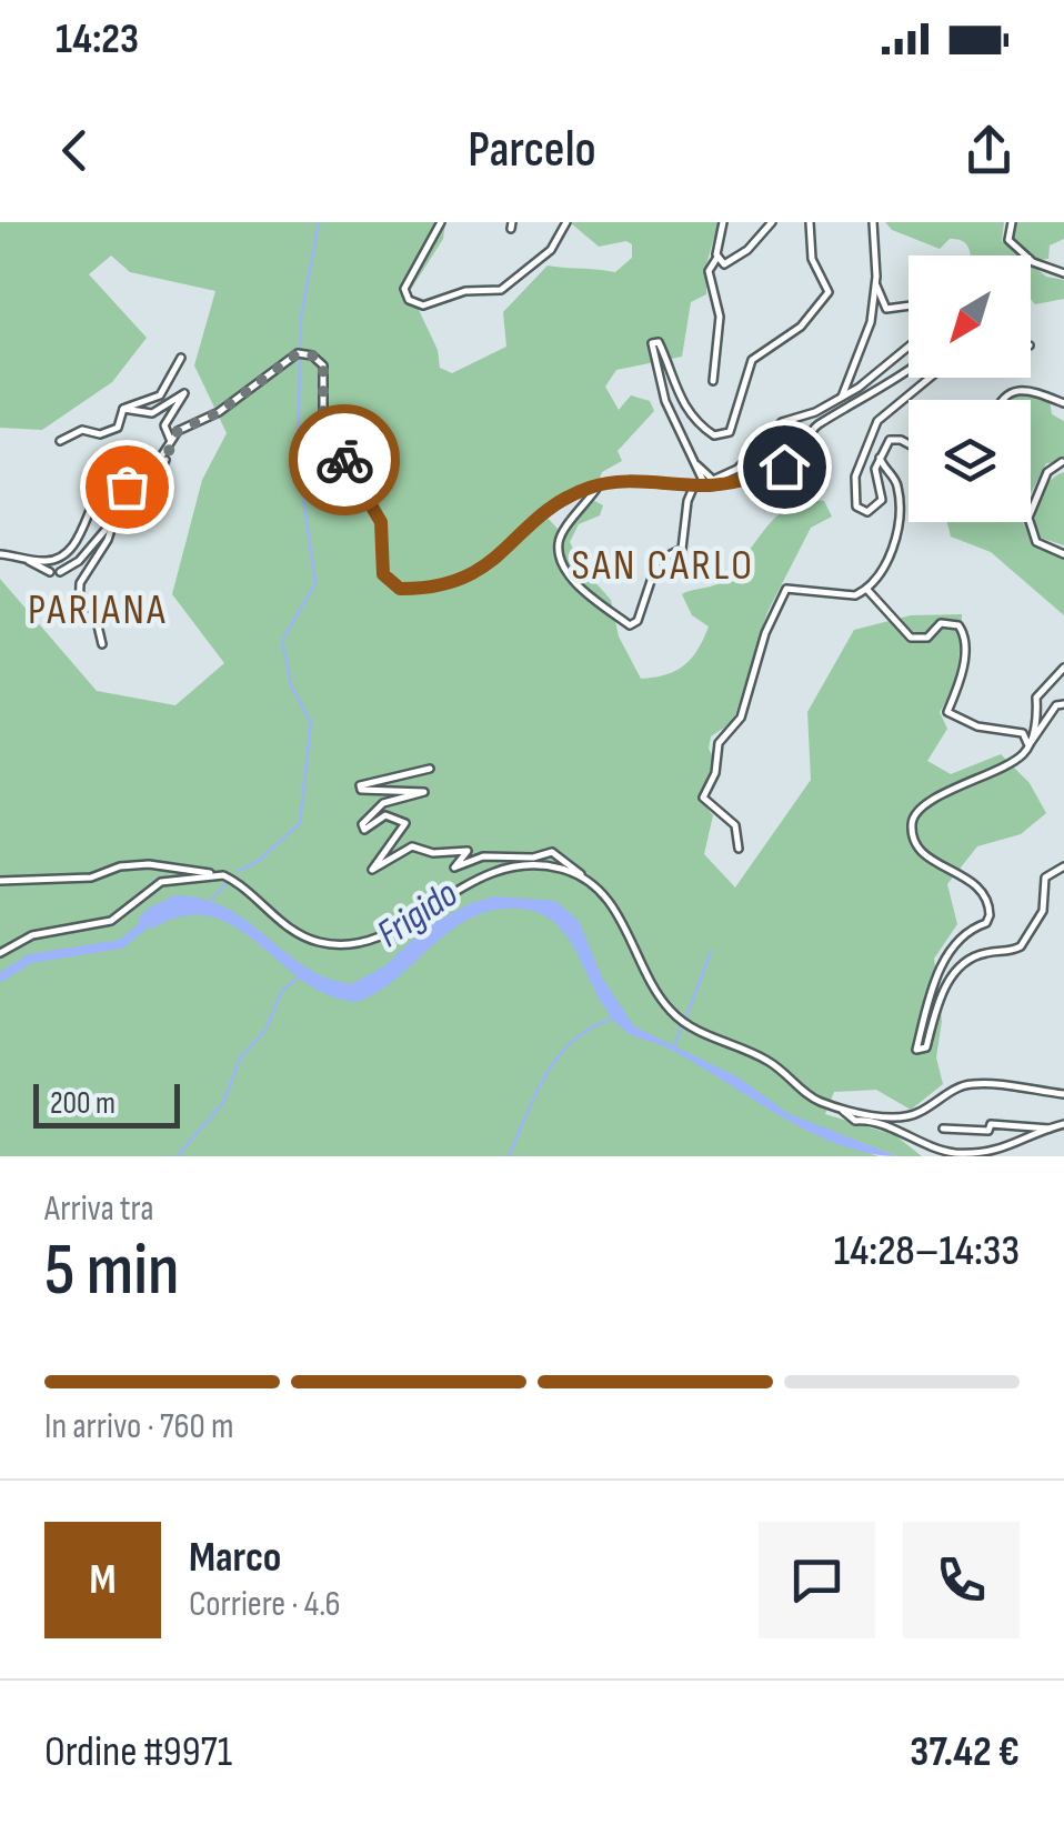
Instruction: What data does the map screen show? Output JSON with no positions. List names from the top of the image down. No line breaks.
{"districts":["SAN CARLO","PARIANA"],"water":["Frigido"],"scale_bar":"200 m","north":"bottom left","page":{"status":"14:23","header":"Parcelo","scale":"200 m","heading":["5 min","Arriva tra","14:28–14:33"],"panel":["Marco","Corriere · 4.6","Ordine #9971","37.42 €"],"bar":"In arrivo · 760 m","round":"M"}}
